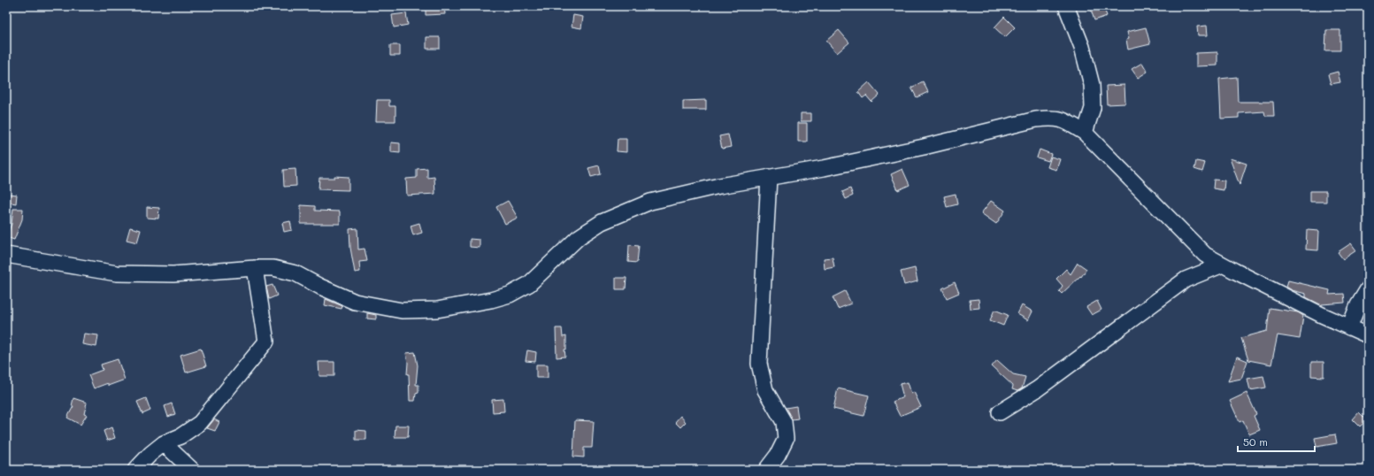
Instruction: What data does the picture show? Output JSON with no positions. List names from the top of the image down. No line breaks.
{"scale_bar":"50 m"}
